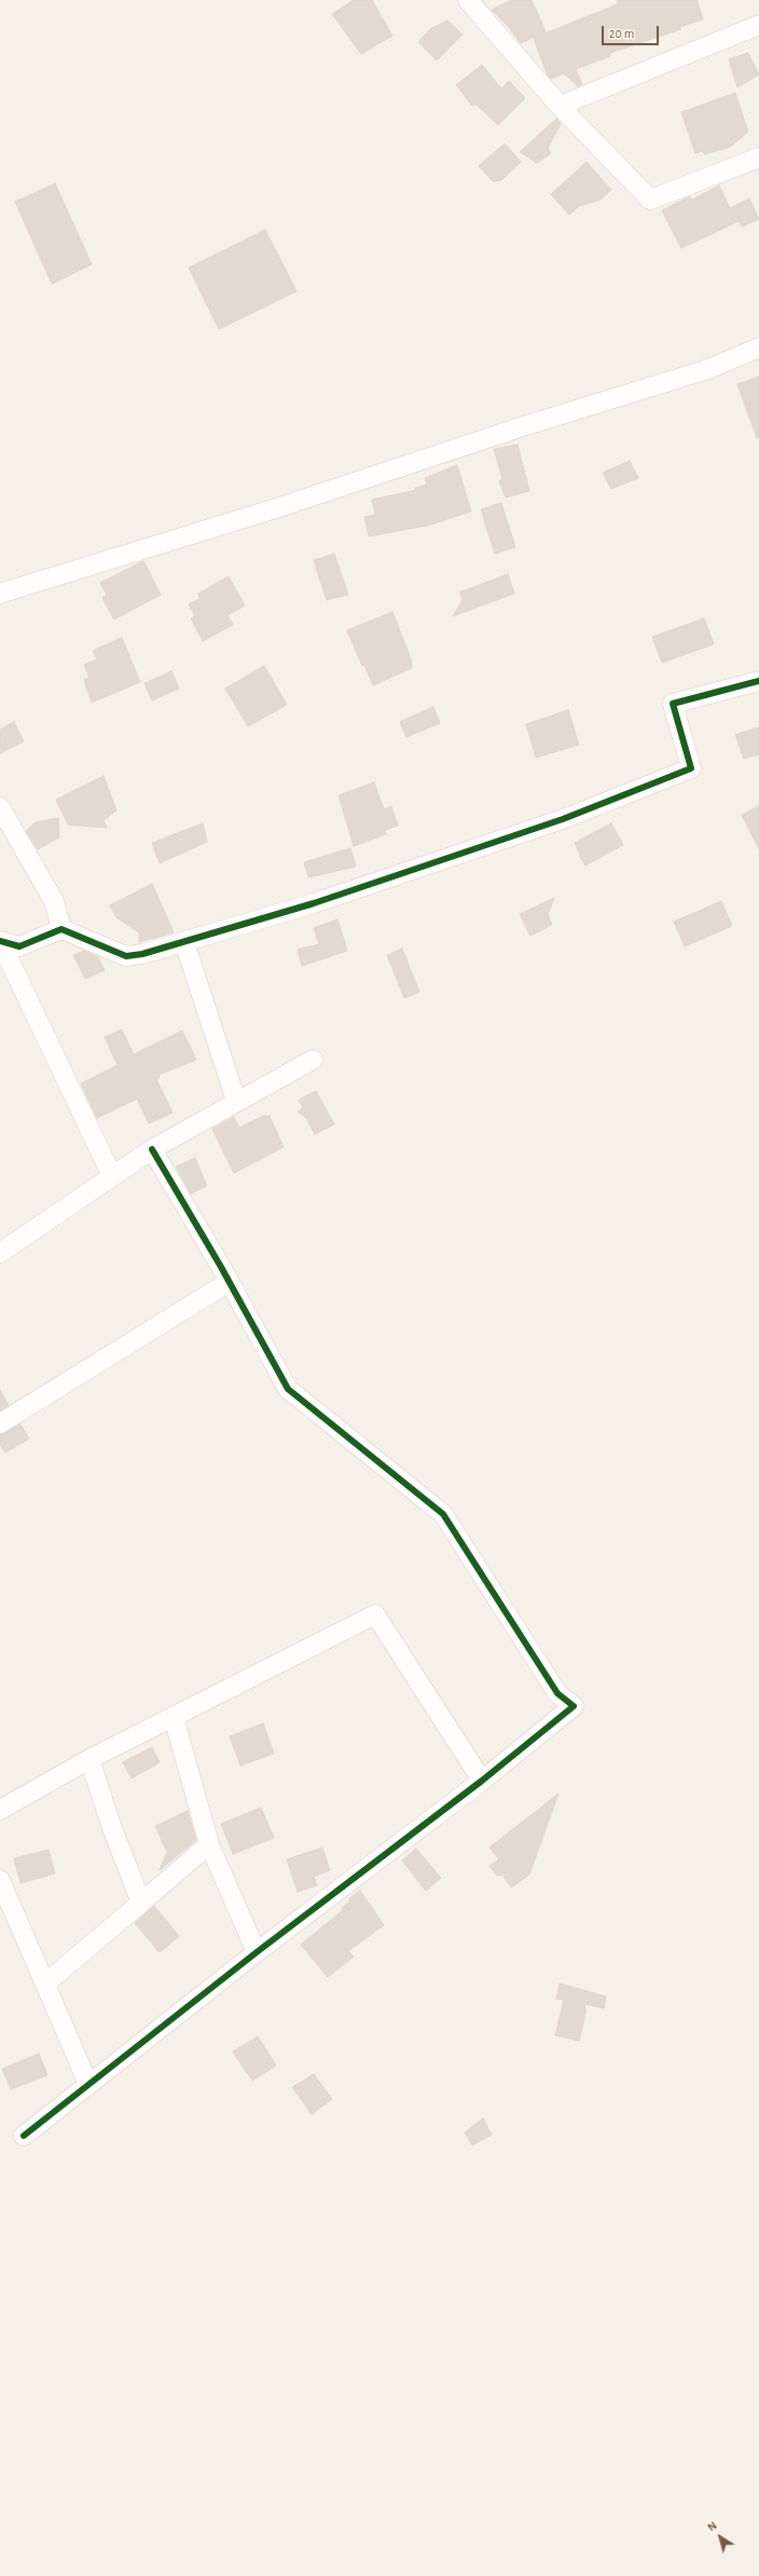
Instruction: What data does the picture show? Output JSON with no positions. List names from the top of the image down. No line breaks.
{"scale_bar":"20 m","north":"top left"}
